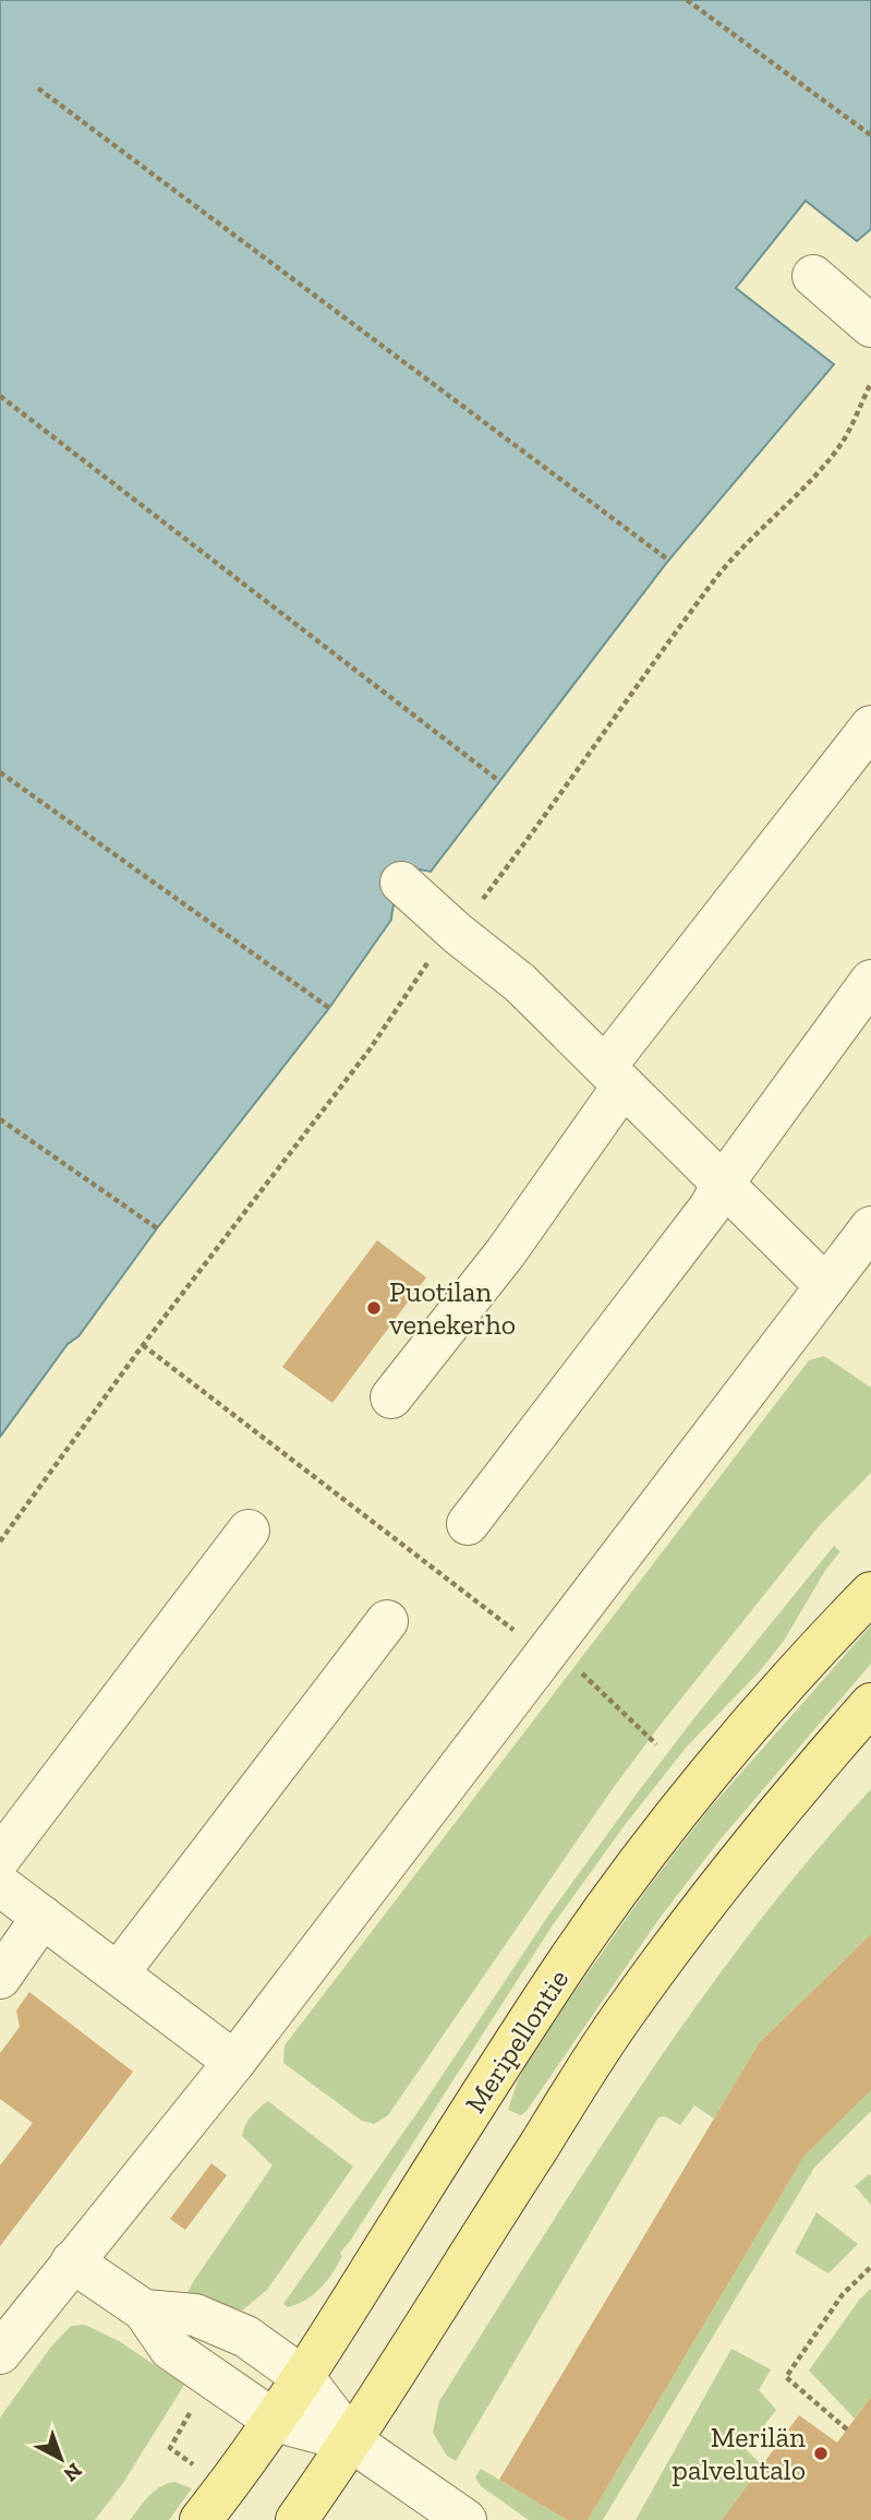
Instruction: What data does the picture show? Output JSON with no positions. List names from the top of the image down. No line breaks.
{"streets":{"main road":["Meripellontie"]},"places":["Puotilan venekerho","Merilän palvelutalo"],"north":"bottom right"}
